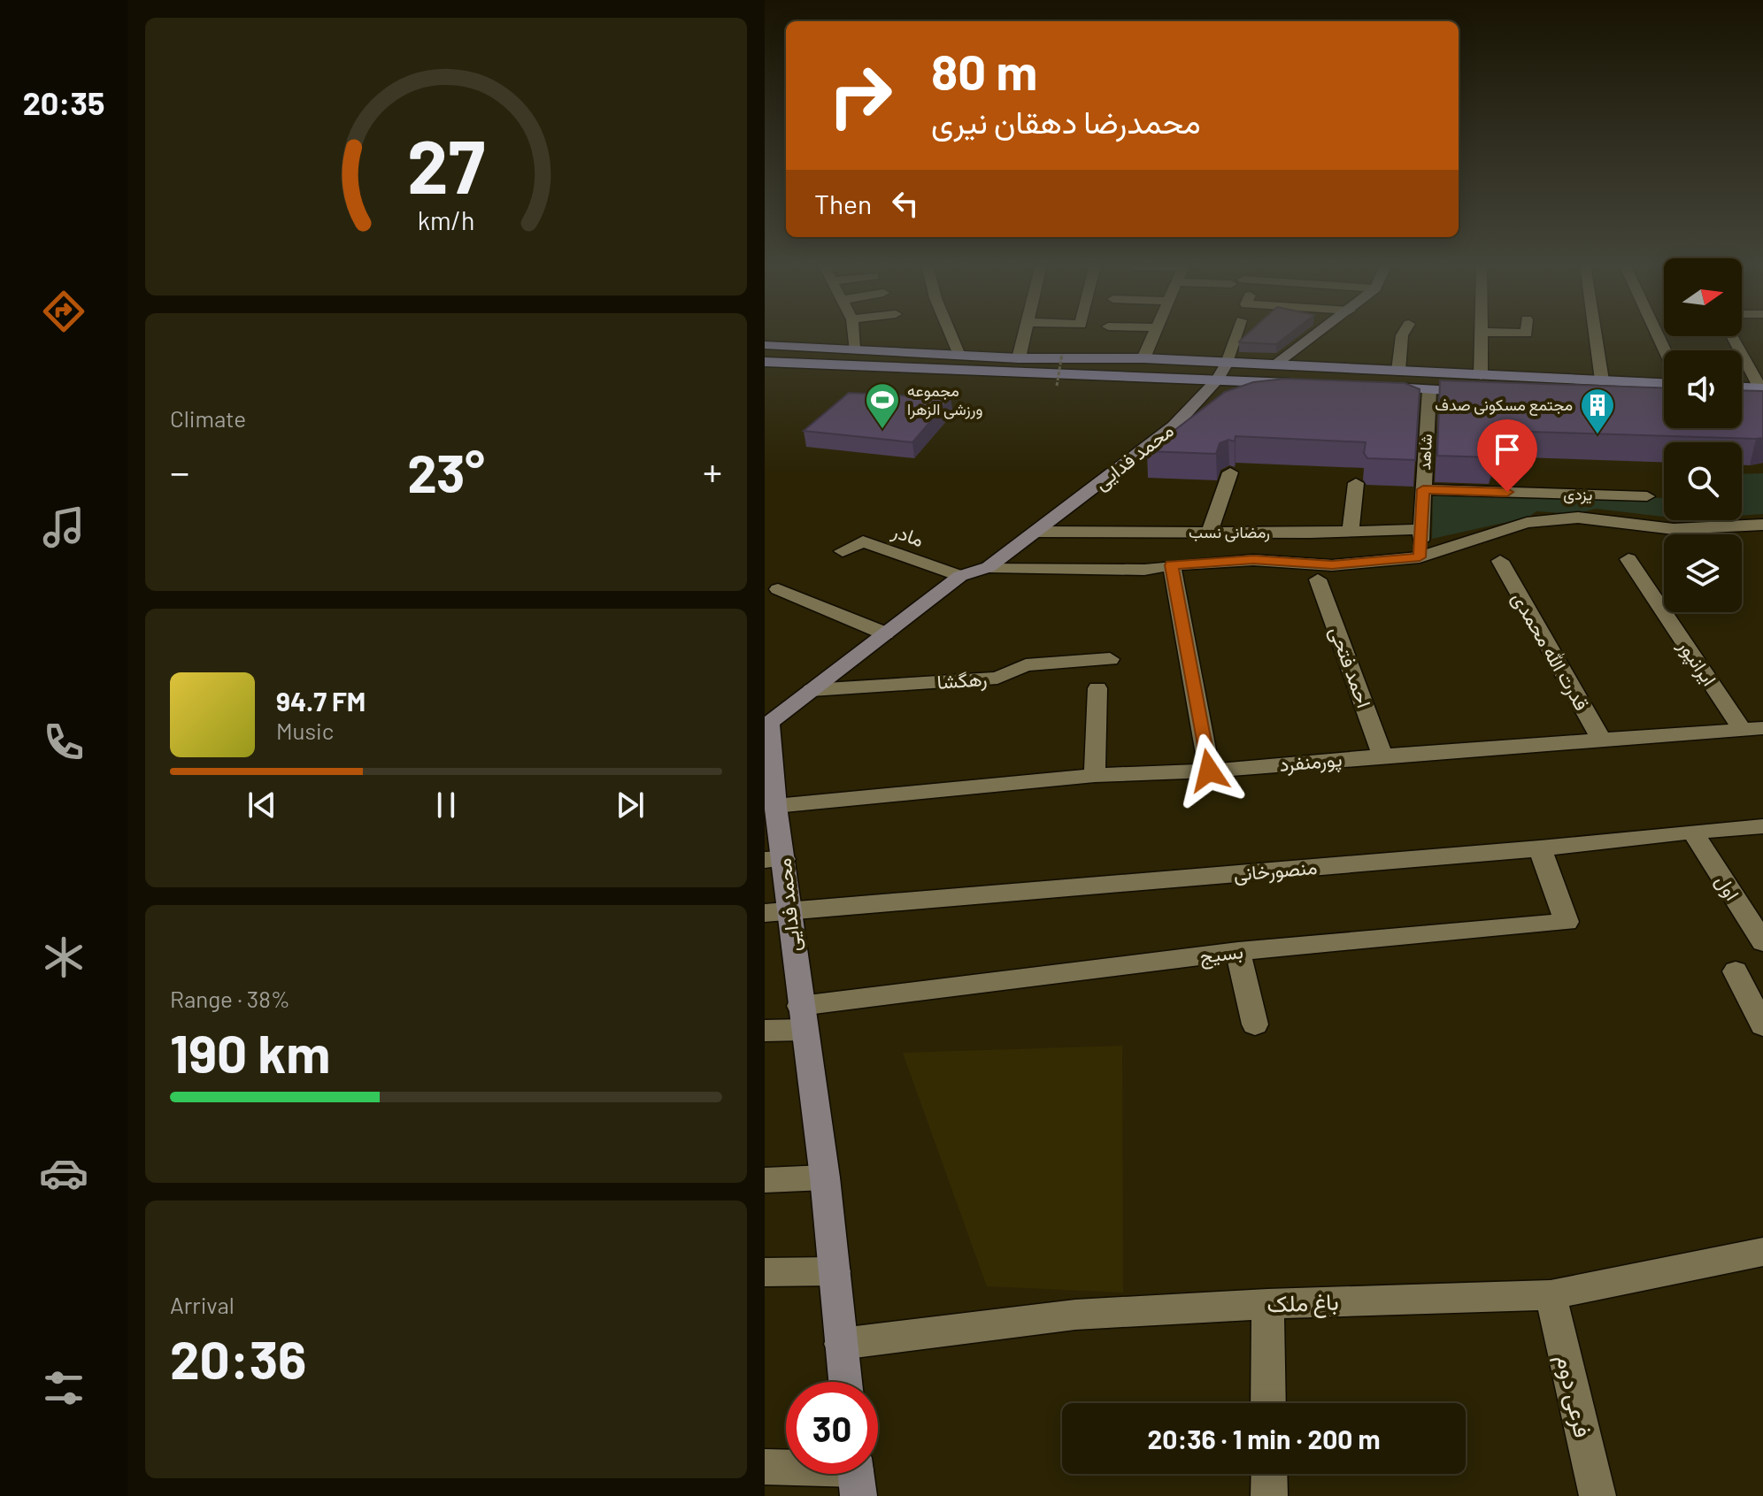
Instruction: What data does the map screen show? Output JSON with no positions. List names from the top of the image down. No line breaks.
{"streets":{"street":["شاهد","محمد فدایی","یزدی","رمضانی نسب","مادر","قدرت الله محمدی","ایرانپور","احمد فتحی","رهگشا","پورمنفرد","منصورخانی","اول","بسیج","باغ ملک","فرعی دوم"]},"crossings":[["شاهد","یزدی"],["شاهد","رمضانی نسب"],["محمد فدایی","رمضانی نسب"],["محمد فدایی","مادر"],["محمد فدایی","رهگشا"],["محمد فدایی","پورمنفرد"],["محمد فدایی","منصورخانی"],["محمد فدایی","بسیج"],["محمد فدایی","باغ ملک"],["قدرت الله محمدی","پورمنفرد"],["ایرانپور","پورمنفرد"],["احمد فتحی","پورمنفرد"],["منصورخانی","اول"],["منصورخانی","بسیج"],["باغ ملک","فرعی دوم"]],"places":{"sports":["مجموعه ورزشی الزهرا"],"building":["مجتمع مسکونی صدف"]},"north":"right","page":{"tabs":"20:35","turn":["80 m","محمدرضا دهقان نیری"],"then":"Then","tile":["Climate",["Range · 38%","190 km"],["Arrival","20:36"]],"heat":["−","23°","+"],"song":["94.7 FM","Music"],"limit":"30","trip":"20:36 · 1 min · 200 m","gauge":["27","km/h"]}}
